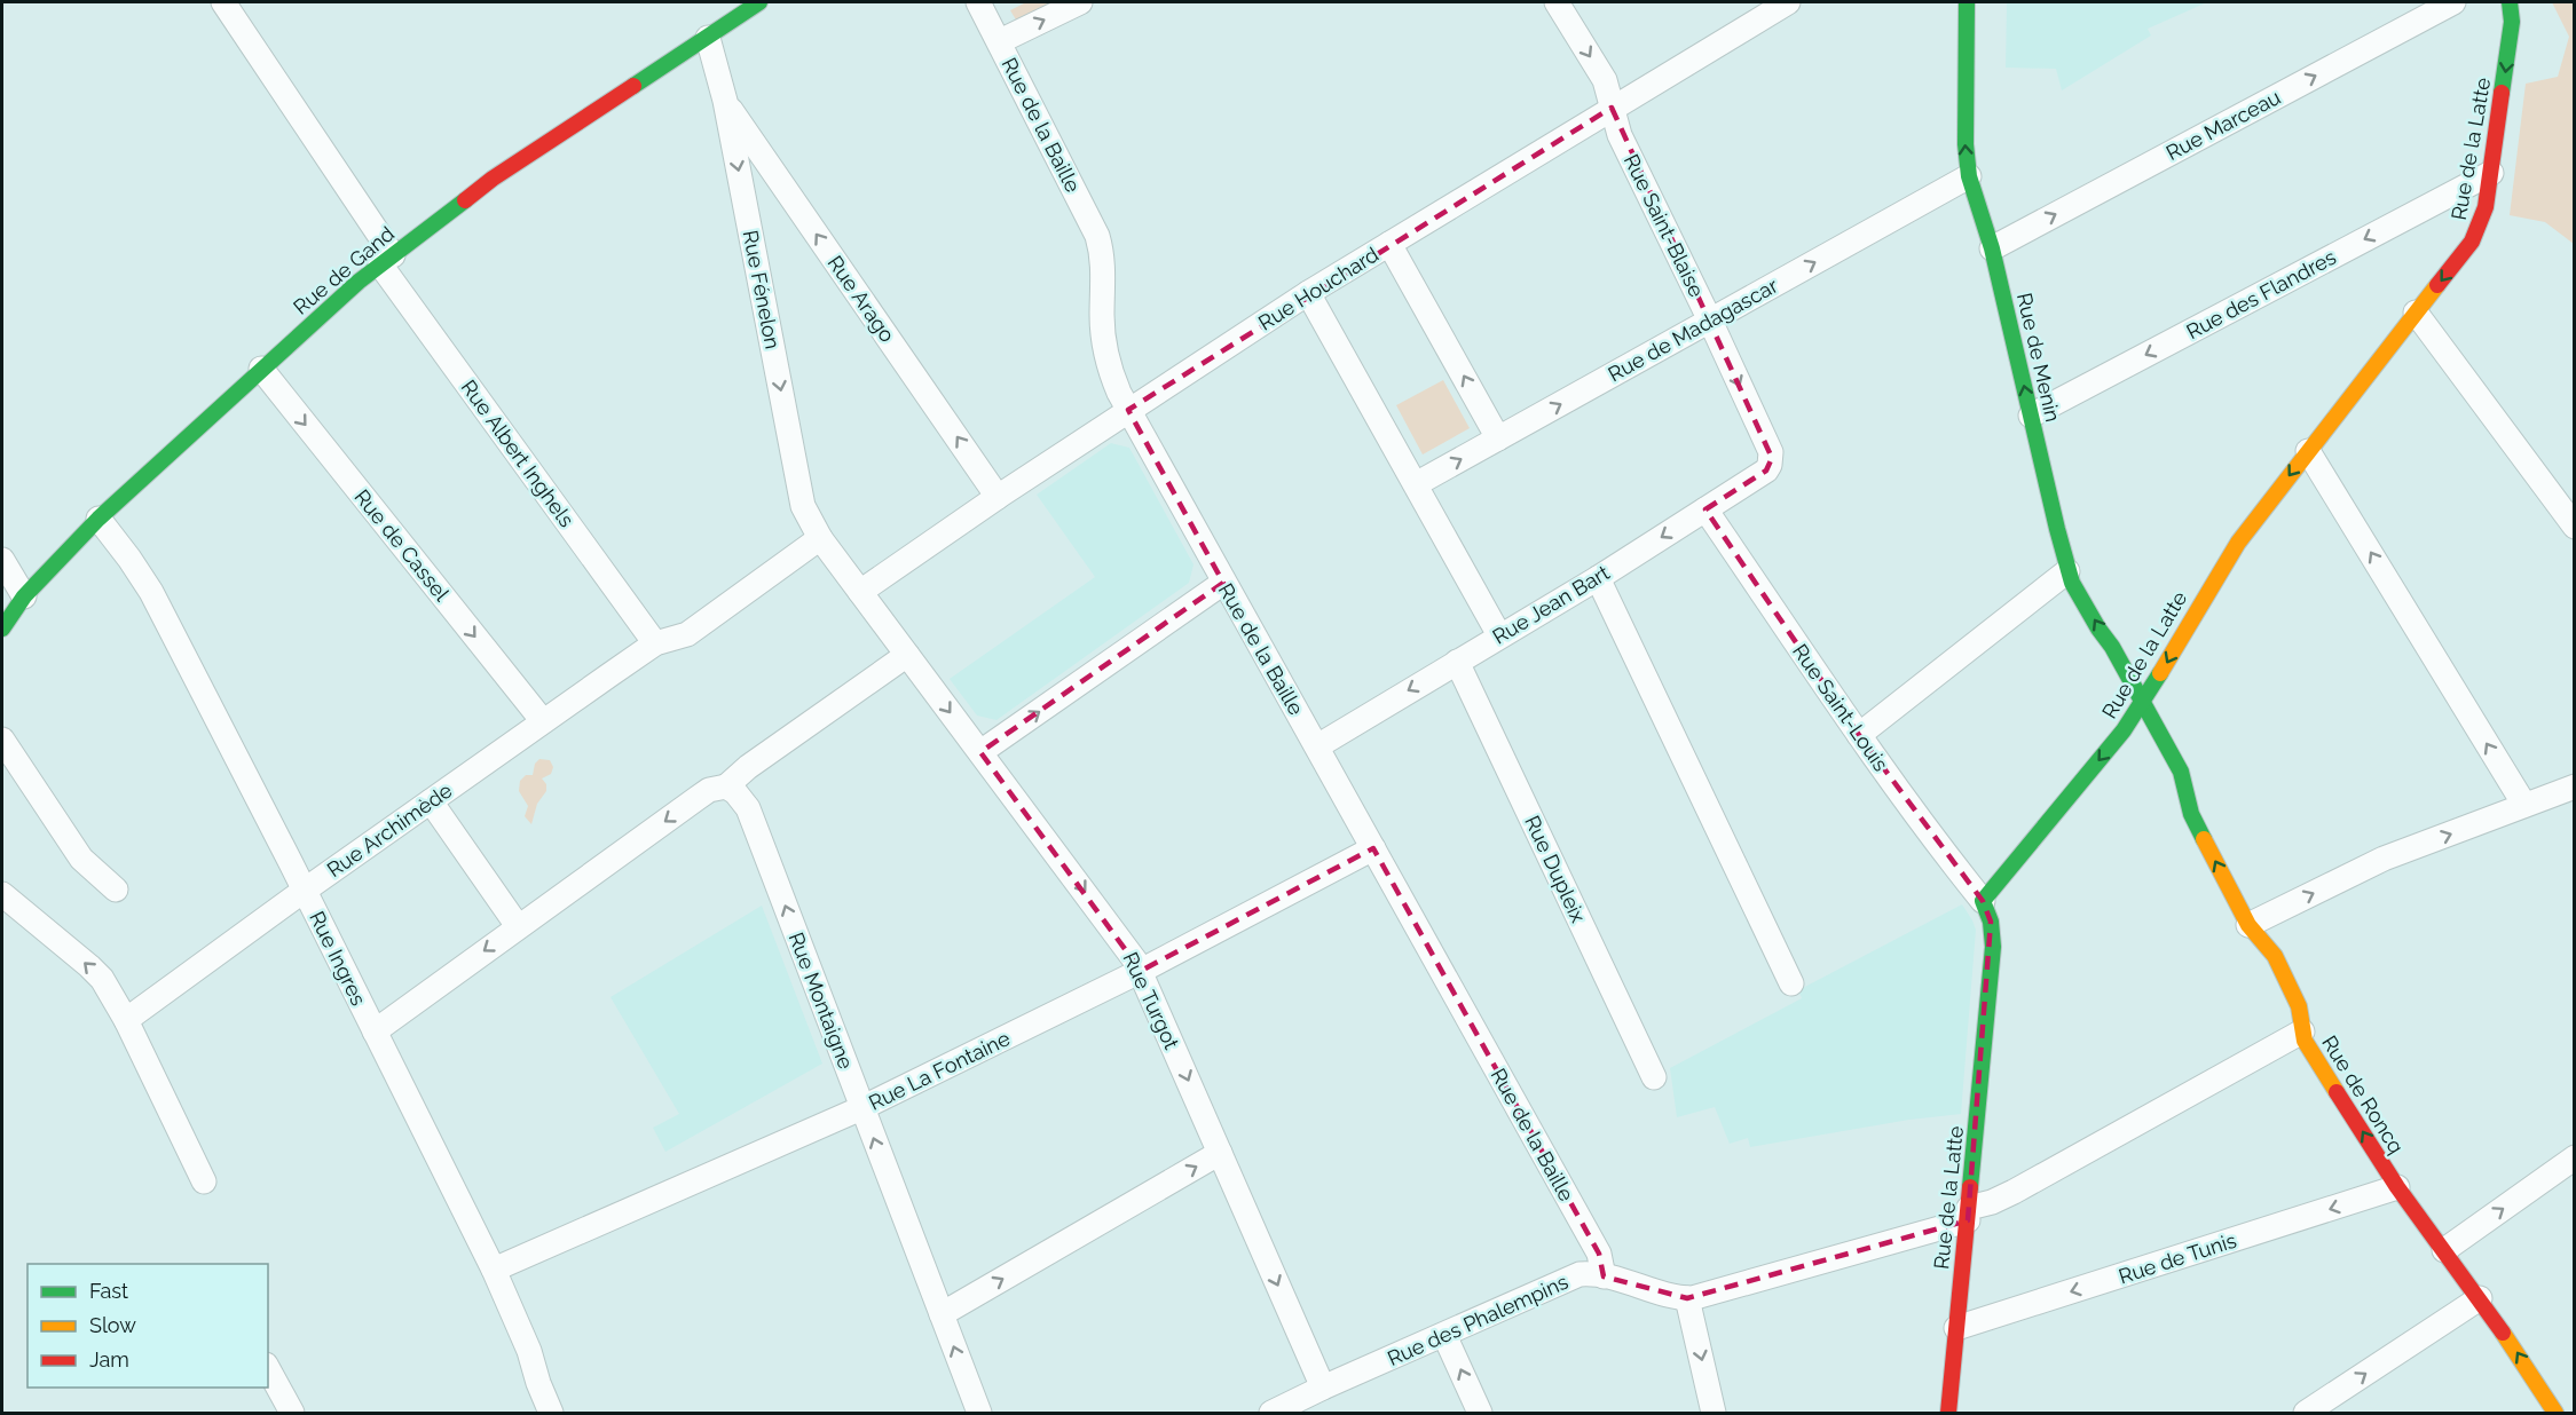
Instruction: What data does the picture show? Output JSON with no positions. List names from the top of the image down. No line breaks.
{"streets":{"street":["Rue de la Baille","Rue Marceau","Rue de la Latte","Rue Saint-Blaise","Rue de Gand","Rue Houchard","Rue Fénelon","Rue des Flandres","Rue Arago","Rue de Madagascar","Rue de Menin","Rue Albert Inghels","Rue de Cassel","Rue Jean Bart","Rue Saint-Louis","Rue Archimède","Rue Dupleix","Rue Ingres","Rue Montaigne","Rue Turgot","Rue La Fontaine","Rue de Roncq","Rue de Tunis","Rue des Phalempins"]},"crossings":[["Rue de la Baille","Rue Houchard"],["Rue de la Baille","Rue Jean Bart"],["Rue de la Baille","Rue La Fontaine"],["Rue de la Baille","Rue des Phalempins"],["Rue Marceau","Rue de Menin"],["Rue de la Latte","Rue des Flandres"],["Rue de la Latte","Rue de Menin"],["Rue de la Latte","Rue Saint-Louis"],["Rue de la Latte","Rue de Roncq"],["Rue de la Latte","Rue de Tunis"],["Rue de la Latte","Rue des Phalempins"],["Rue Saint-Blaise","Rue Houchard"],["Rue Saint-Blaise","Rue de Madagascar"],["Rue Saint-Blaise","Rue Jean Bart"],["Rue de Gand","Rue Fénelon"],["Rue de Gand","Rue Albert Inghels"],["Rue de Gand","Rue de Cassel"],["Rue de Gand","Rue Ingres"],["Rue Houchard","Rue Fénelon"],["Rue Houchard","Rue Arago"],["Rue Houchard","Rue Turgot"],["Rue Fénelon","Rue Arago"],["Rue Fénelon","Rue Archimède"],["Rue Fénelon","Rue Turgot"],["Rue des Flandres","Rue de Menin"],["Rue de Madagascar","Rue de Menin"],["Rue de Menin","Rue de Roncq"],["Rue Albert Inghels","Rue Archimède"],["Rue de Cassel","Rue Archimède"],["Rue Jean Bart","Rue Saint-Louis"],["Rue Jean Bart","Rue Dupleix"],["Rue Archimède","Rue Ingres"],["Rue Ingres","Rue La Fontaine"],["Rue Montaigne","Rue La Fontaine"],["Rue Turgot","Rue La Fontaine"],["Rue Turgot","Rue des Phalempins"],["Rue de Roncq","Rue de Tunis"],["Rue de Roncq","Rue des Phalempins"]],"one_way":["Rue Marceau","Rue de la Latte","Rue Saint-Blaise","Rue Fénelon","Rue des Flandres","Rue Arago","Rue de Madagascar","Rue de Menin","Rue de Cassel","Rue Jean Bart","Rue Montaigne","Rue Turgot","Rue de Roncq"],"legend":["Fast","Slow","Jam"]}
